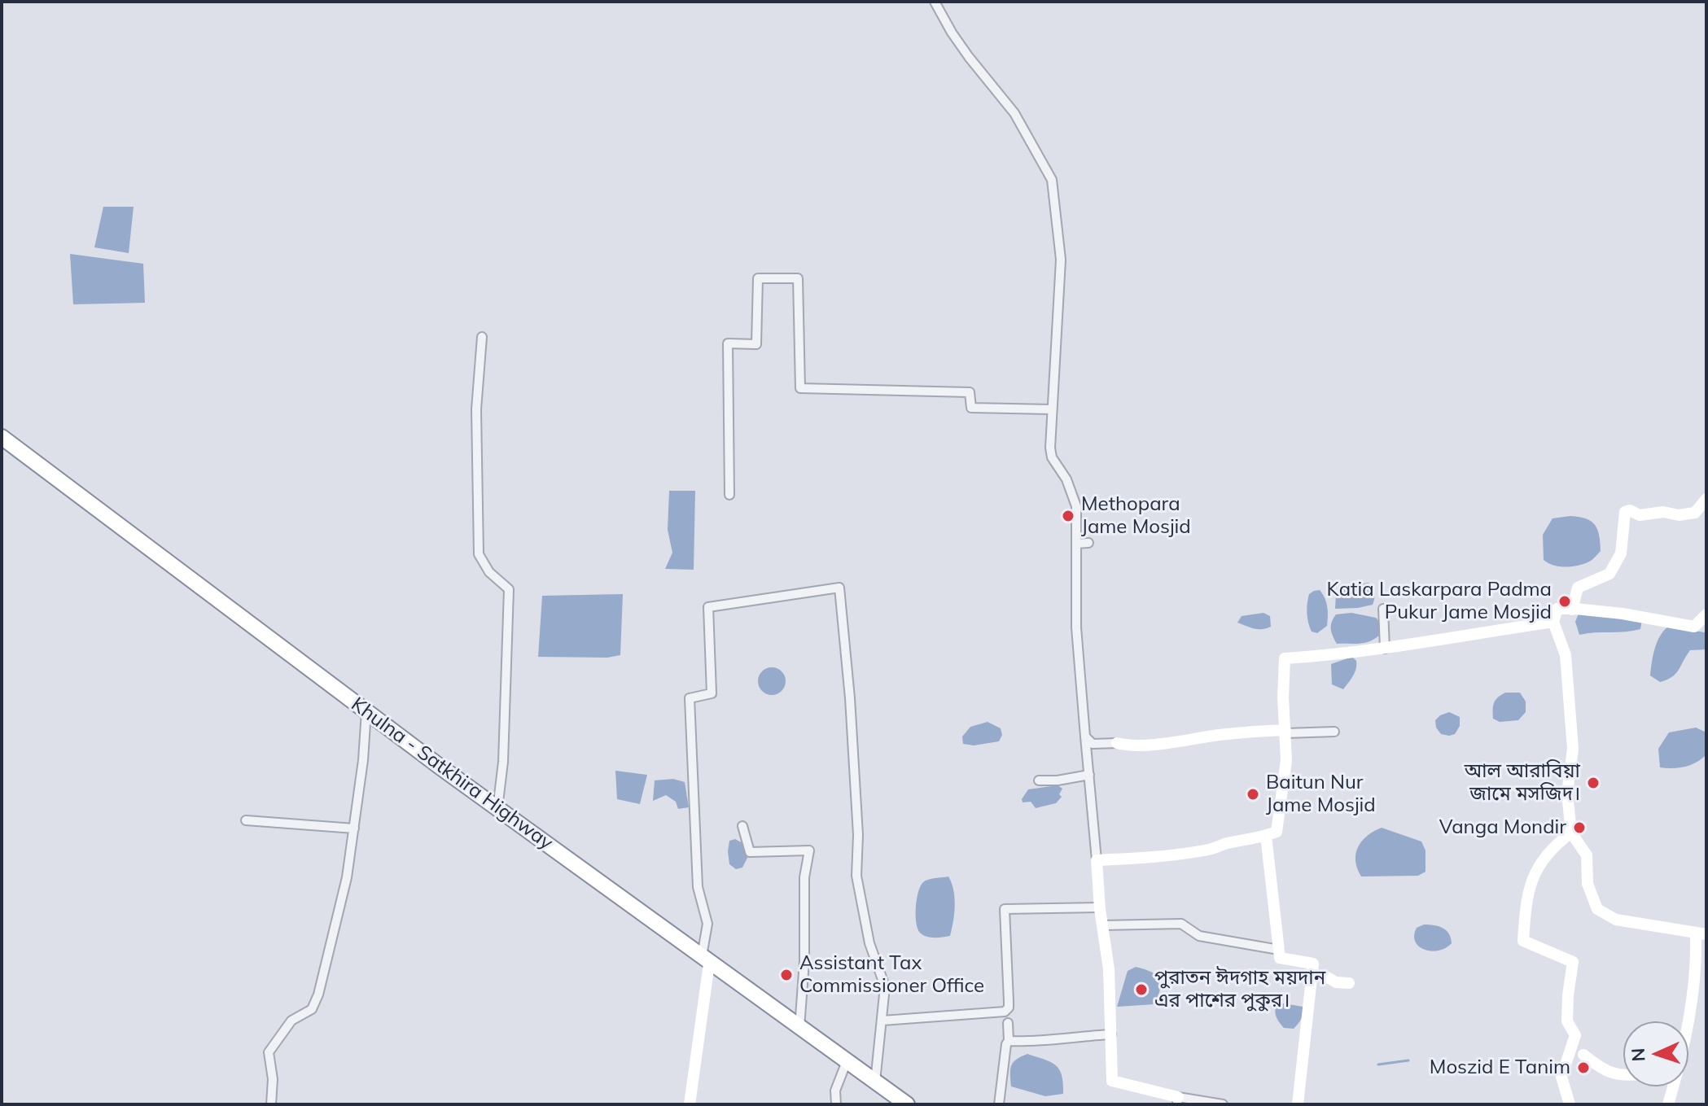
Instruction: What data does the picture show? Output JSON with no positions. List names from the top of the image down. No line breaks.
{"streets":{"highway":["Khulna - Satkhira Highway"]},"places":["Methopara Jame Mosjid","Katia Laskarpara Padma Pukur Jame Mosjid","আল আরাবিয়া জামে মসজিদ।","Baitun Nur Jame Mosjid","Vanga Mondir","Assistant Tax Commissioner Office","পুরাতন ঈদগাহ ময়দান এর পাশের পুকুর।","Moszid E Tanim"],"north":"left"}
